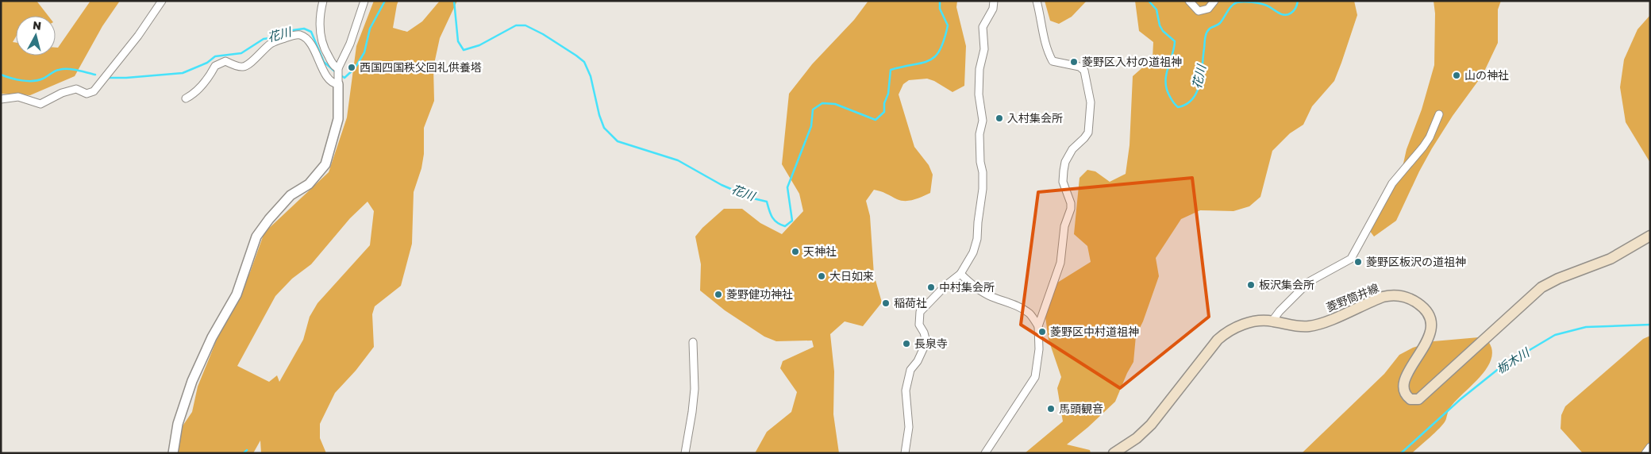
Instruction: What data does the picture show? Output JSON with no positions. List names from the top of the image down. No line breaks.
{"streets":{"main road":["菱野筒井線"]},"water":["花川","栃木川"],"places":["菱野区入村の道祖神","西国四国秩父回礼供養塔","山の神社","入村集会所","天神社","菱野区板沢の道祖神","大日如来","板沢集会所","中村集会所","菱野健功神社","稲荷社","菱野区中村道祖神","長泉寺","馬頭観音"],"north":"top"}
